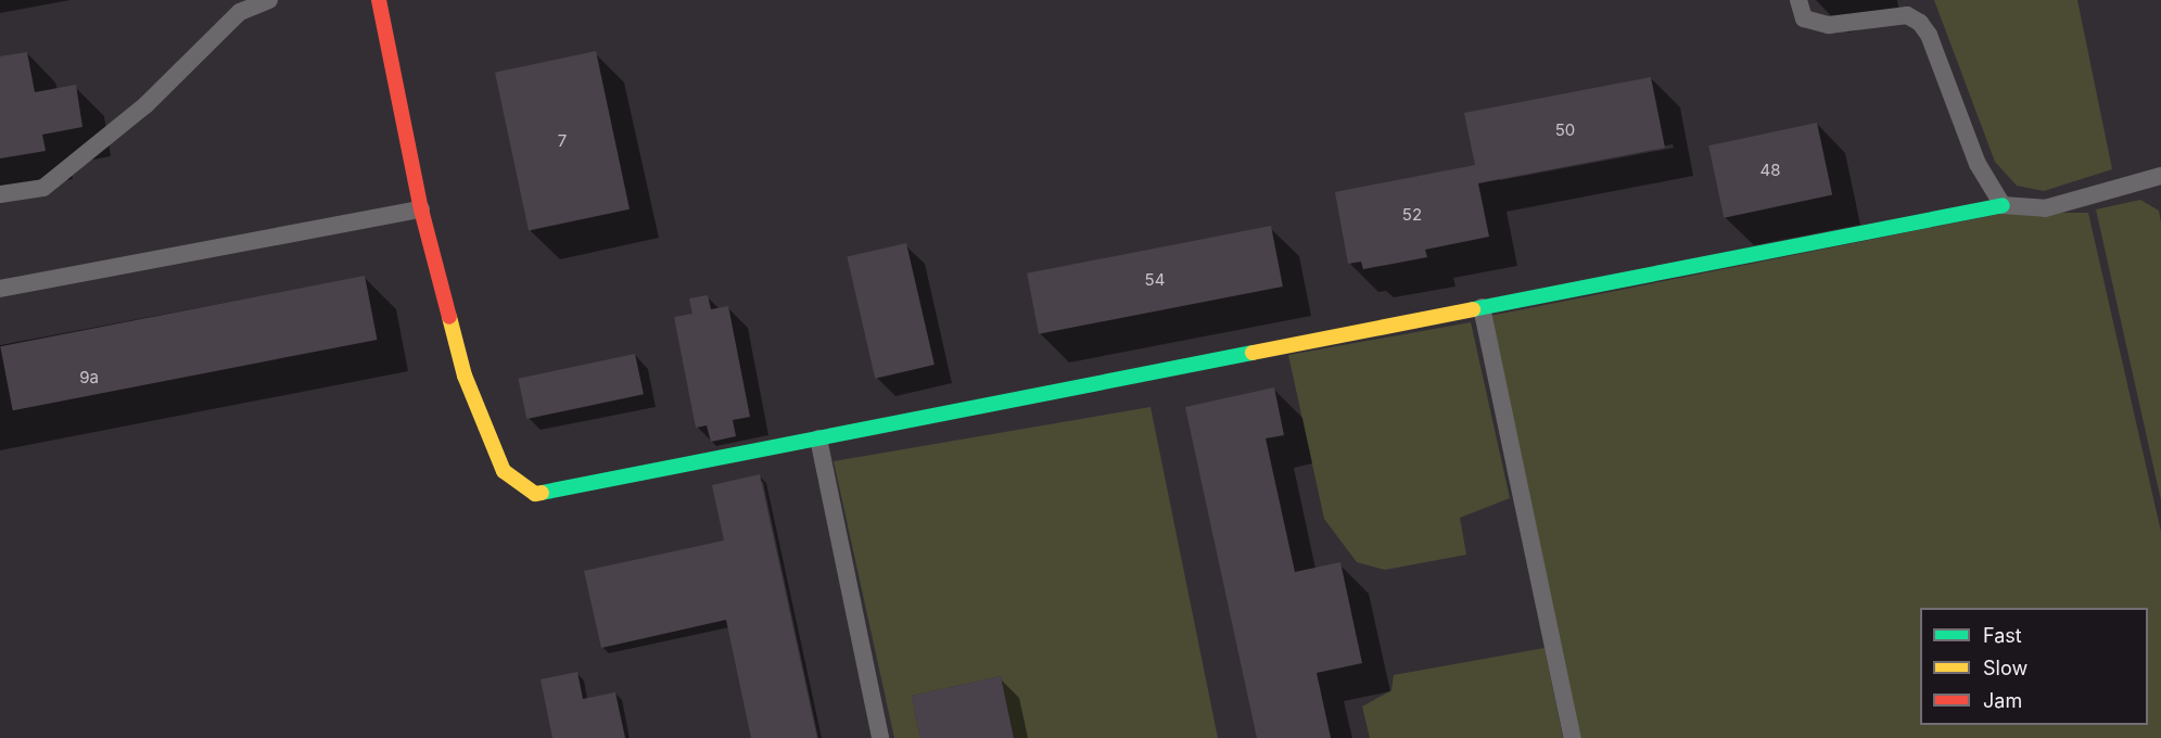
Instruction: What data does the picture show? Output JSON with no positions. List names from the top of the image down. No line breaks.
{"house_numbers":["50","7","48","52","54","9а"],"legend":["Fast","Slow","Jam"]}
